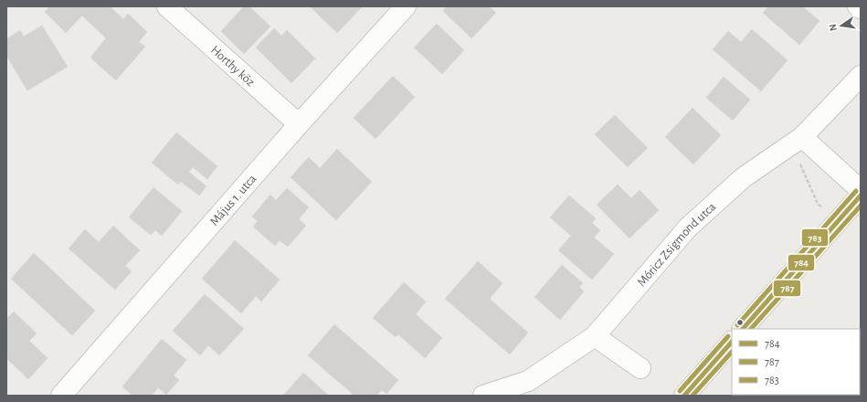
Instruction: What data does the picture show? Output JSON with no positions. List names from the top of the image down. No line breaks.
{"streets":{"street":["Horthy köz","Május 1. utca","Móricz Zsigmond utca"]},"crossings":[["Horthy köz","Május 1. utca"]],"lines":["transit line 783","transit line 784","transit line 787"],"legend":["784","787","783"],"north":"left"}
